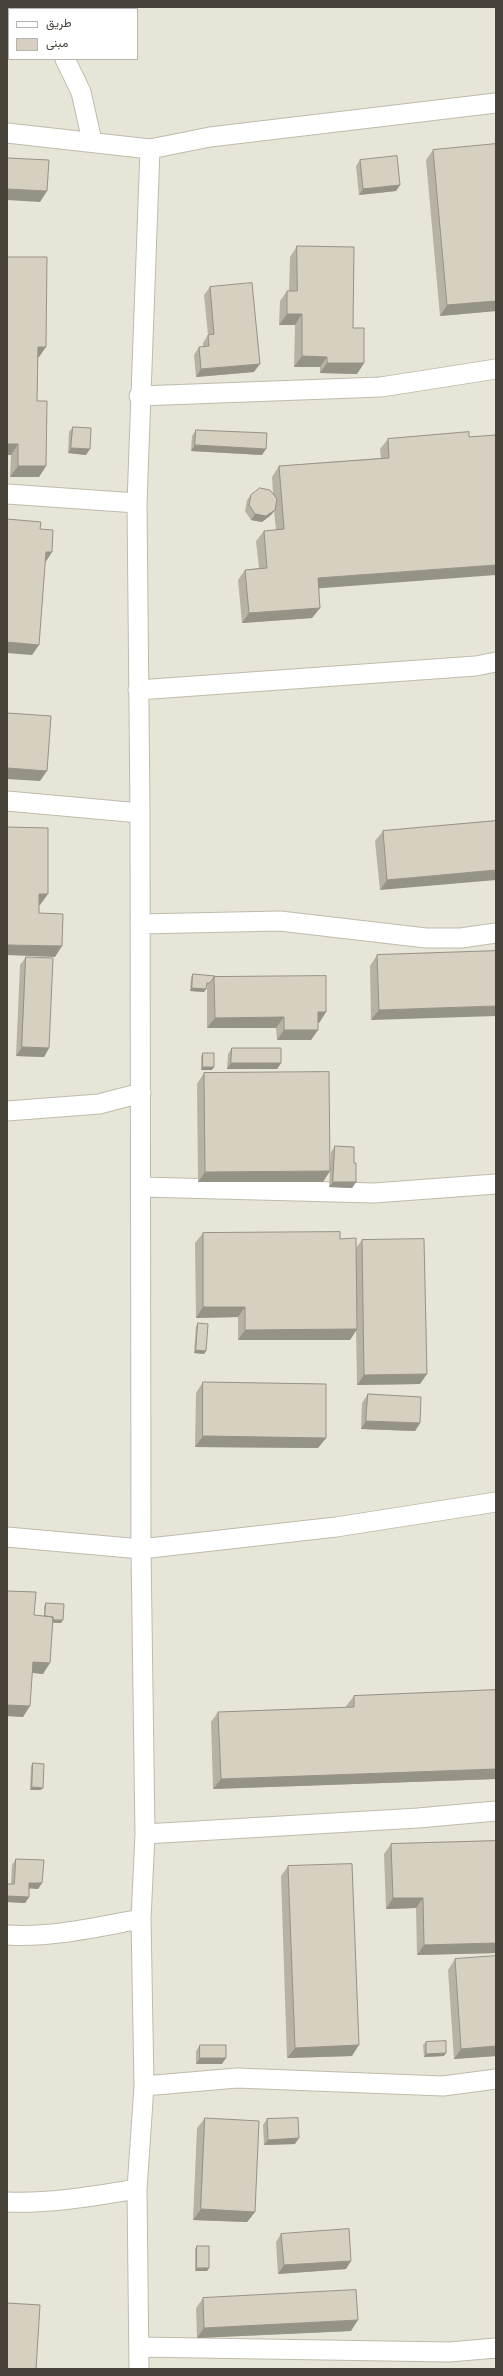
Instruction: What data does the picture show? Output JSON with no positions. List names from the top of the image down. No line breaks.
{"legend":["طريق","مبنى"]}
